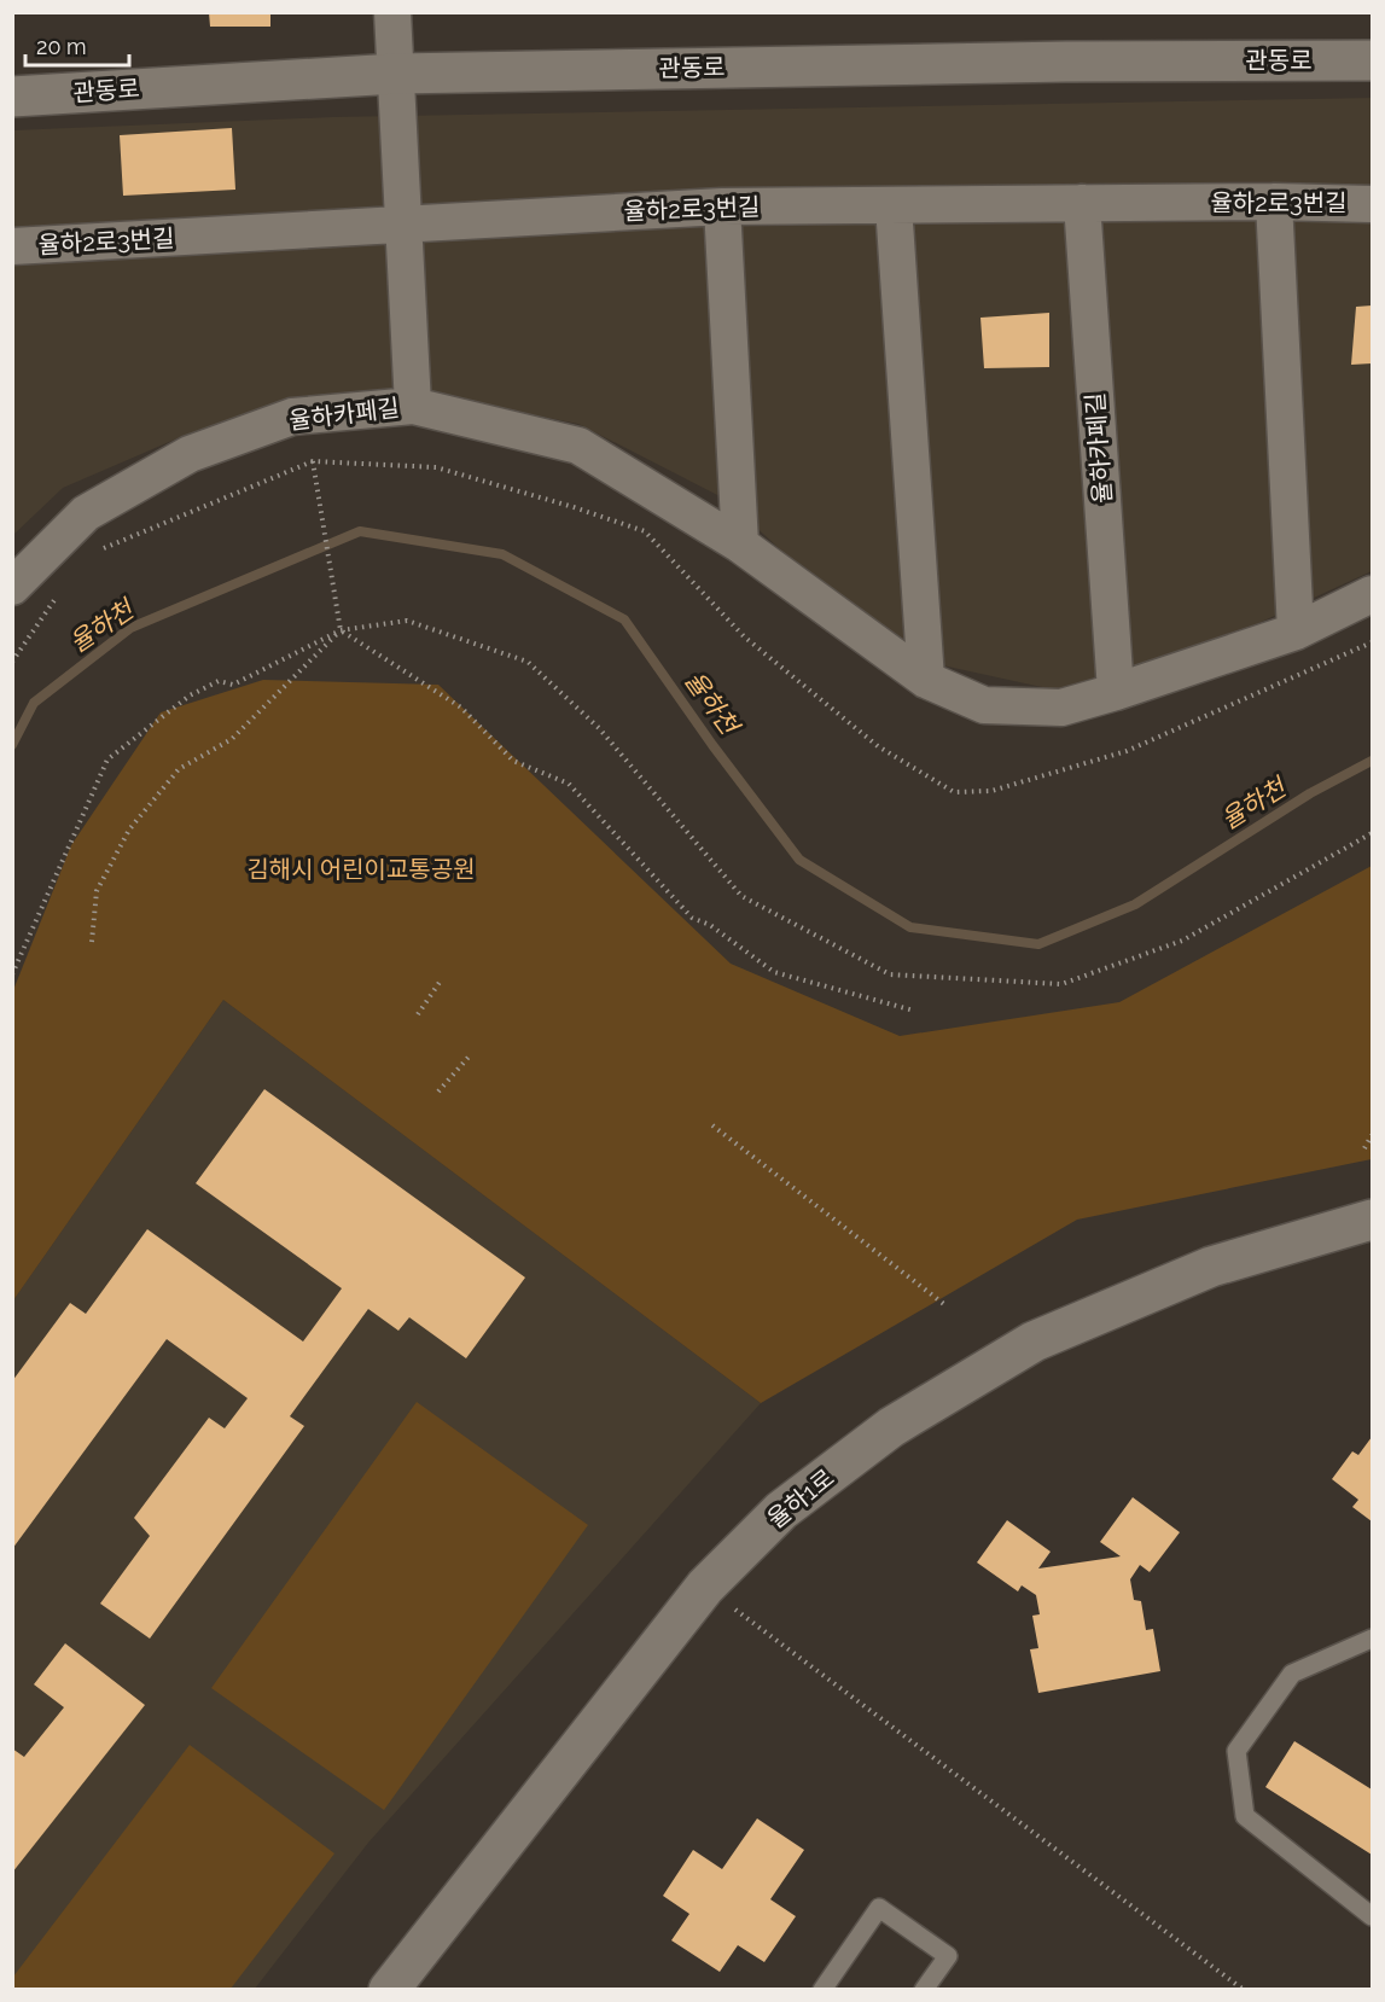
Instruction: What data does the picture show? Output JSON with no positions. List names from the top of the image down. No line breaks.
{"streets":{"street":["관동로","율하2로3번길","율하카페길","율하1로"]},"crossings":[["율하2로3번길","율하카페길"]],"water":["율하천"],"parks":["김해시 어린이교통공원"],"scale_bar":"20 m"}
